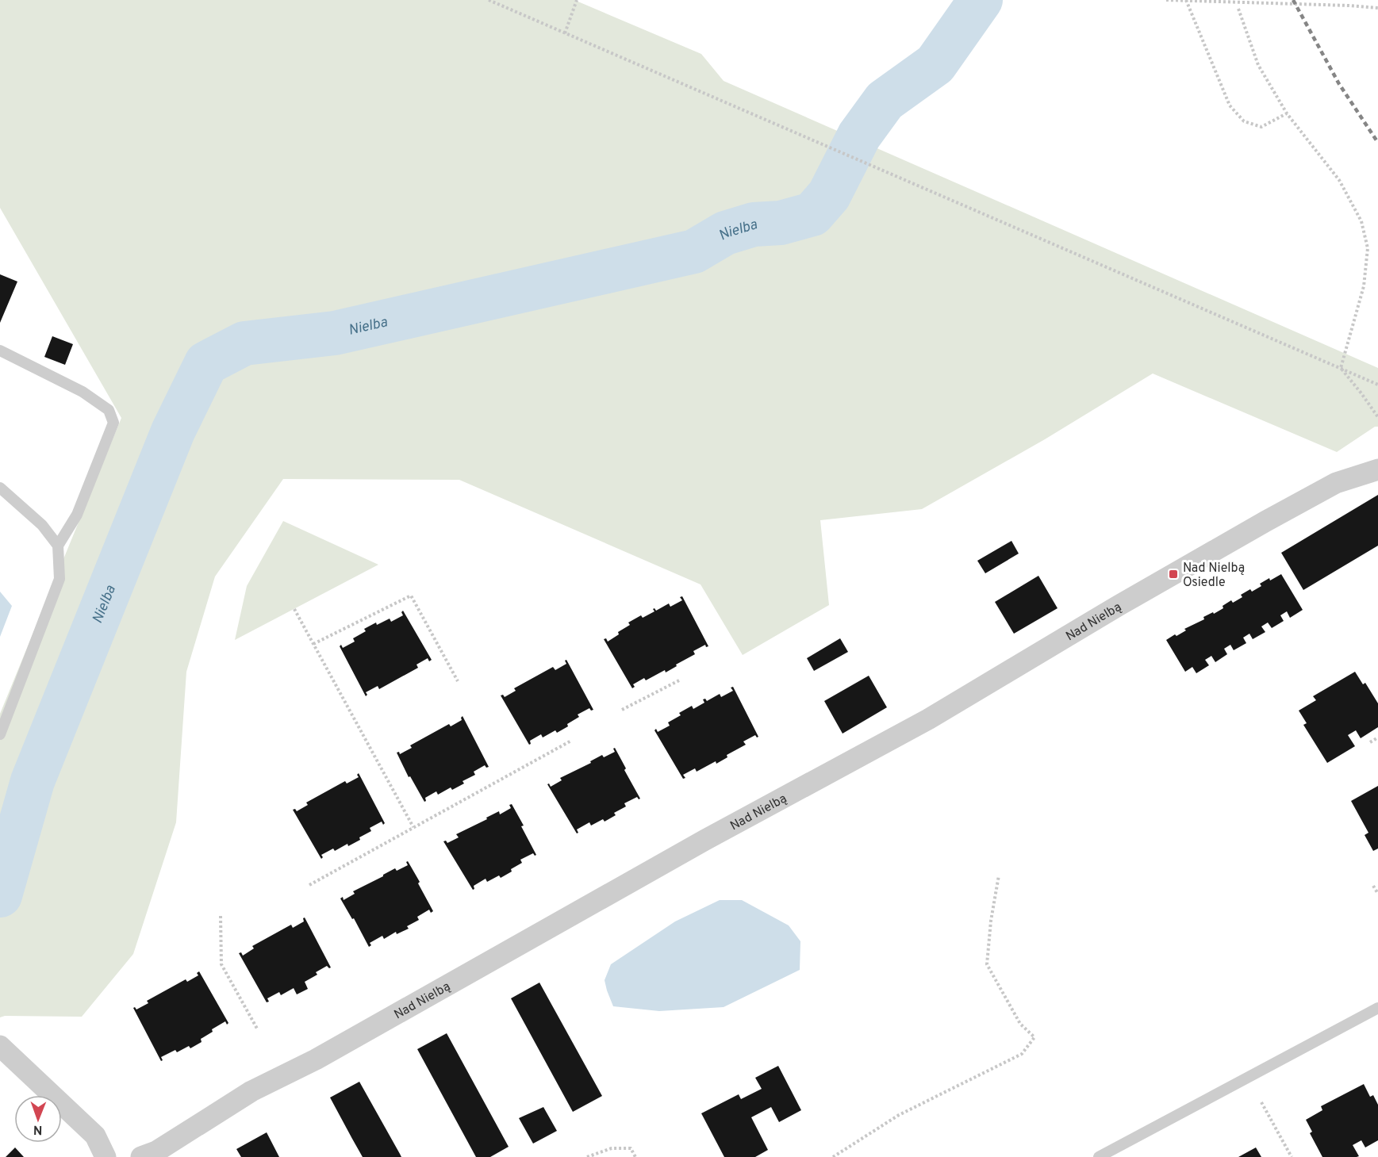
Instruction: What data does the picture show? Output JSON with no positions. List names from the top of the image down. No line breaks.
{"streets":{"street":["Nad Nielbą"]},"water":["Nielba"],"places":{"transit":["Nad Nielbą Osiedle"]},"north":"bottom"}
